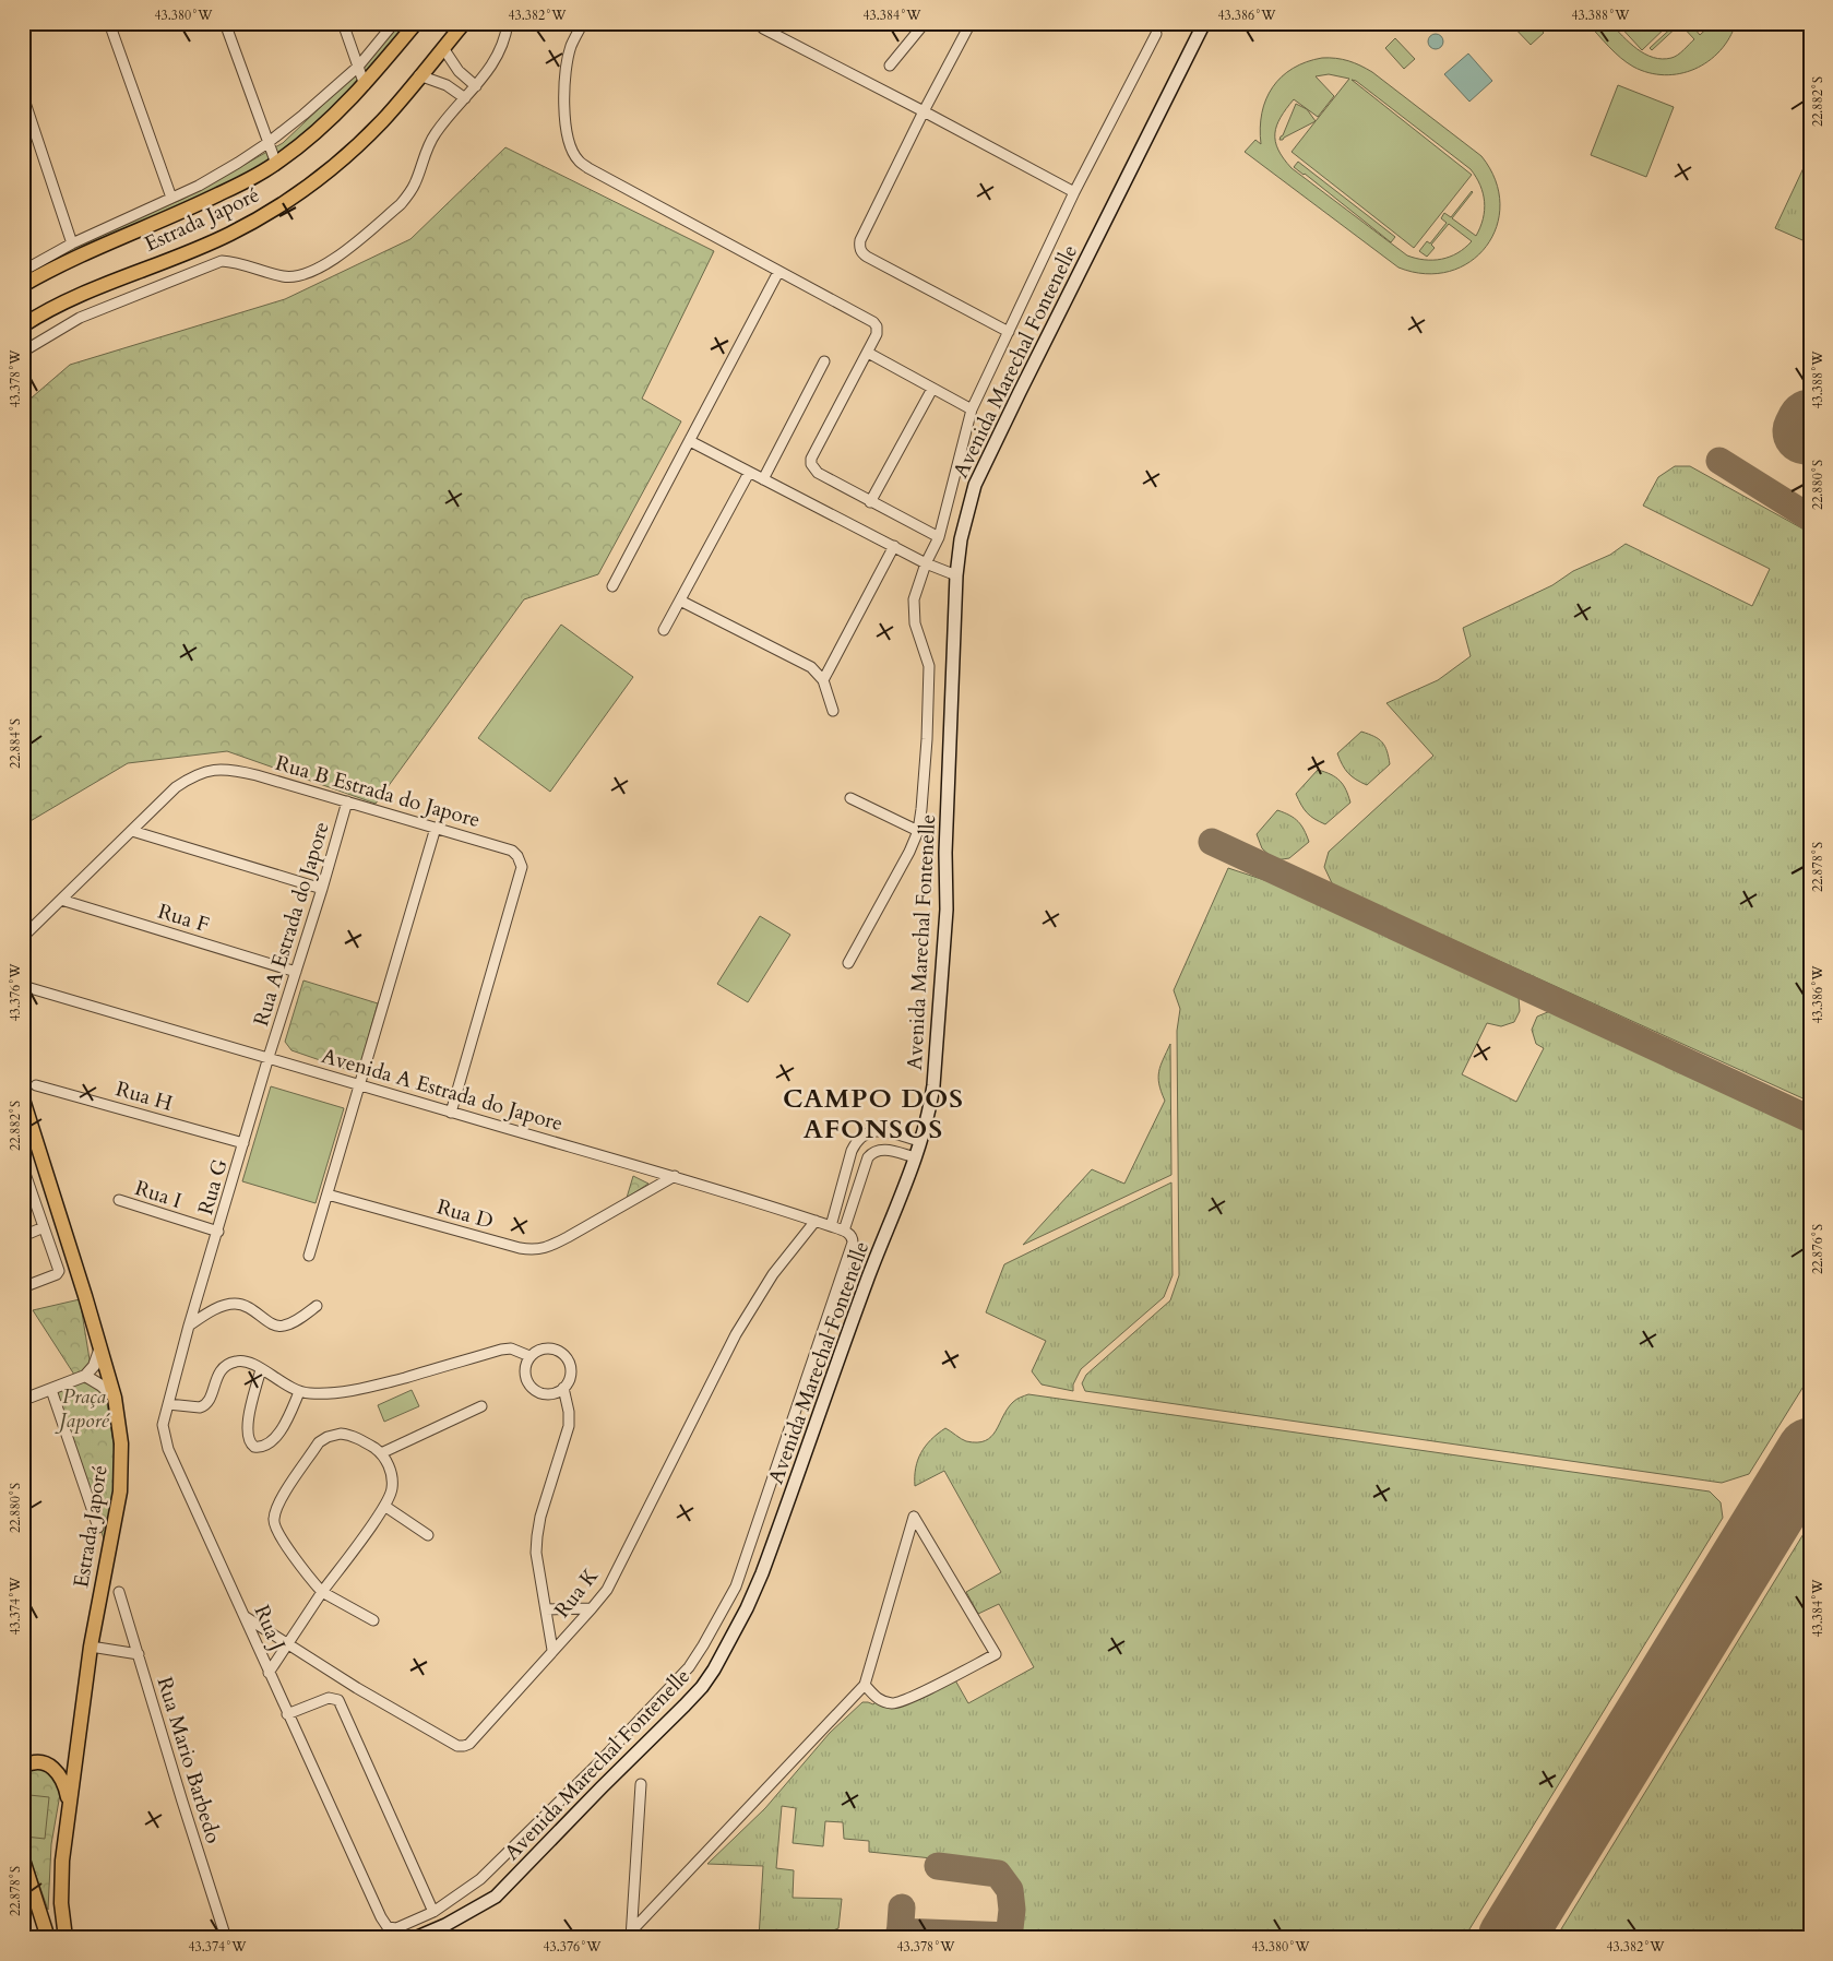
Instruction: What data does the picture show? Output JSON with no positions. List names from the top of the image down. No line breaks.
{"streets":{"main road":["Estrada Japoré","Avenida Marechal Fontenelle"],"street":["Rua B Estrada do Japore","Rua F","Rua A Estrada do Japore","Avenida A Estrada do Japore","Rua H","Rua G","Rua I","Rua D","Rua K","Rua J","Rua Mario Barbedo"]},"crossings":[["Rua B Estrada do Japore","Rua F"],["Rua B Estrada do Japore","Rua A Estrada do Japore"],["Rua B Estrada do Japore","Avenida A Estrada do Japore"],["Rua F","Rua A Estrada do Japore"],["Rua A Estrada do Japore","Avenida A Estrada do Japore"],["Rua A Estrada do Japore","Rua G"],["Avenida A Estrada do Japore","Rua G"],["Avenida A Estrada do Japore","Rua D"],["Avenida A Estrada do Japore","Rua K"],["Rua H","Rua G"],["Rua G","Rua I"],["Rua G","Rua J"],["Rua K","Rua J"]],"districts":["CAMPO DOS AFONSOS"],"parks":["Praça Japoré"],"coordinates":["43.380°W","43.382°W","43.384°W","43.386°W","43.388°W","22.882°S","43.378°W","22.880°S","22.884°S","22.878°S","43.376°W","22.876°S","43.374°W"]}
